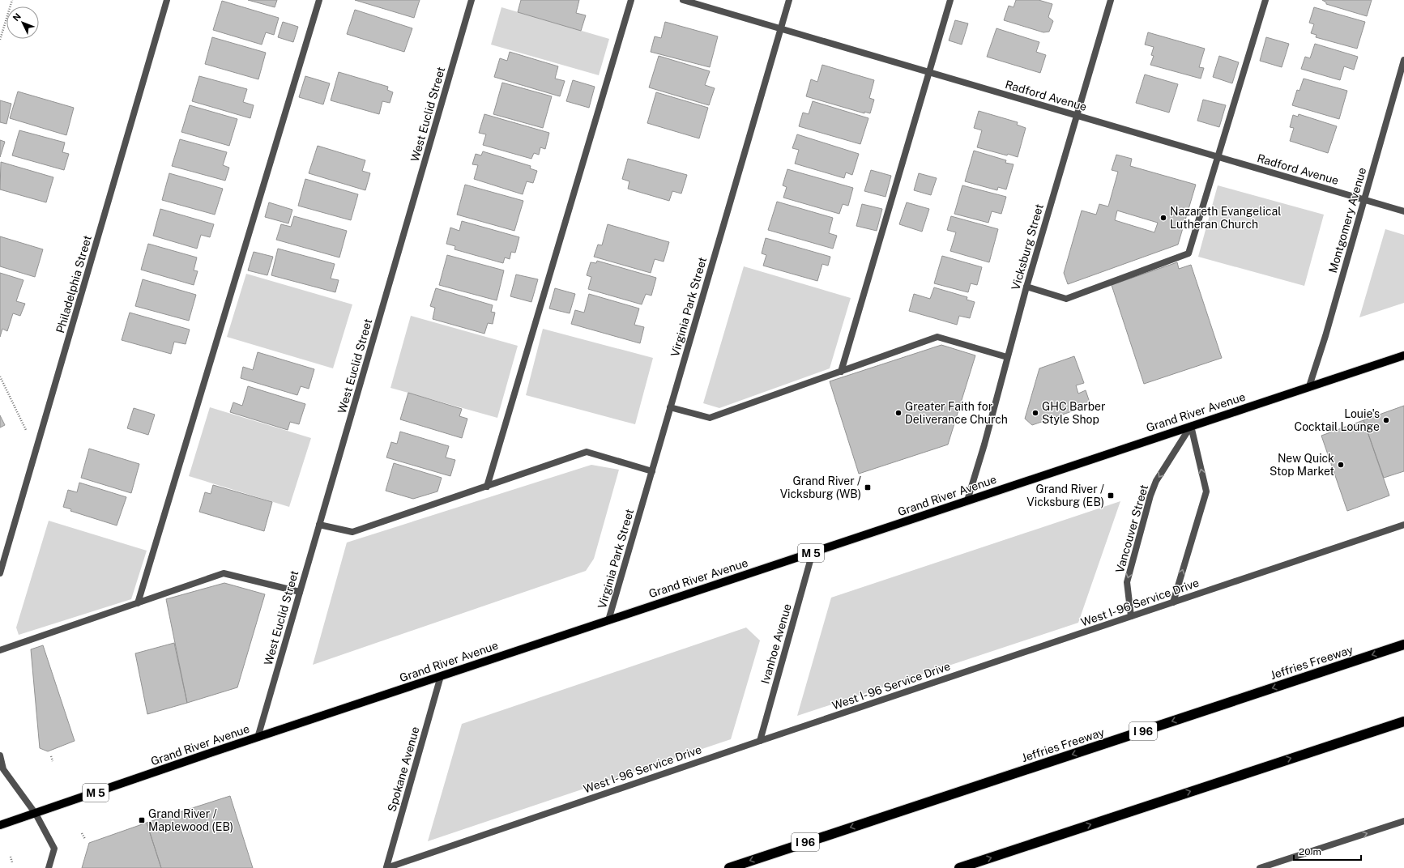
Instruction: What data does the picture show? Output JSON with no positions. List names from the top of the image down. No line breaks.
{"streets":{"highway":["Jeffries Freeway","I 96"],"main road":["Grand River Avenue","M 5"],"street":["Radford Avenue","West Euclid Street","Montgomery Avenue","Vicksburg Street","Philadelphia Street","Virginia Park Street","Vancouver Street","West I- 96 Service Drive","Ivanhoe Avenue","Spokane Avenue"]},"crossings":[["Radford Avenue","Montgomery Avenue"],["Radford Avenue","Vicksburg Street"],["Radford Avenue","Virginia Park Street"],["West Euclid Street","Grand River Avenue"],["Montgomery Avenue","Grand River Avenue"],["Vicksburg Street","Grand River Avenue"],["Virginia Park Street","Grand River Avenue"],["Grand River Avenue","Vancouver Street"],["Grand River Avenue","Ivanhoe Avenue"],["Grand River Avenue","Spokane Avenue"],["Vancouver Street","West I- 96 Service Drive"],["West I- 96 Service Drive","Ivanhoe Avenue"],["West I- 96 Service Drive","Spokane Avenue"]],"places":{"other":["Nazareth Evangelical Lutheran Church","Greater Faith for Deliverance Church","GHC Barber Style Shop","Louie's Cocktail Lounge","New Quick Stop Market"],"transit":["Grand River / Vicksburg (WB)","Grand River / Vicksburg (EB)","Grand River / Maplewood (EB)"]},"scale_bar":"20 m","north":"top left"}
